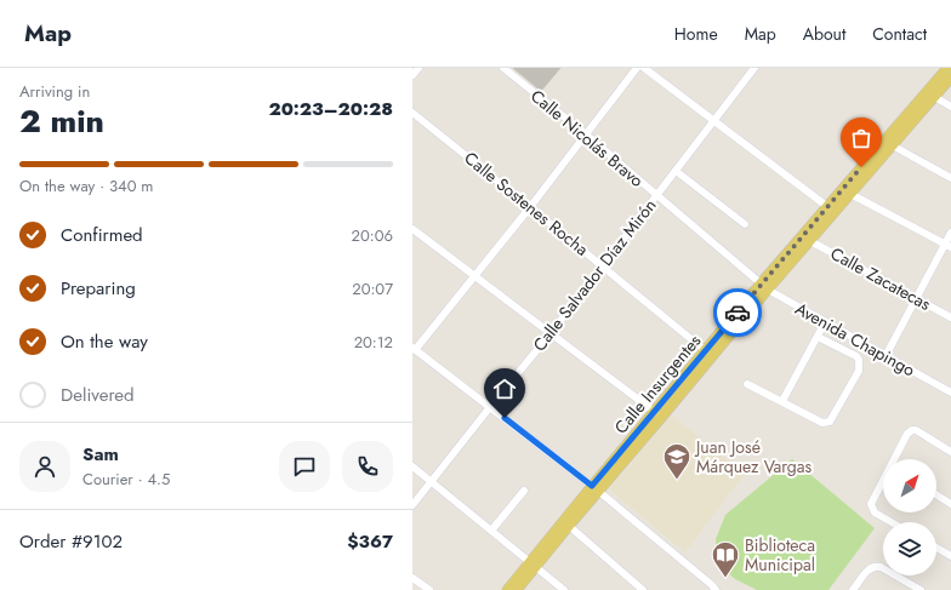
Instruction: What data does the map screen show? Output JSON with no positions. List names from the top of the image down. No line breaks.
{"streets":{"main road":["Calle Insurgentes"],"street":["Calle Nicolás Bravo","Calle Sostenes Rocha","Calle Salvador Díaz Mirón","Calle Zacatecas","Avenida Chapingo"]},"crossings":[["Calle Nicolás Bravo","Calle Salvador Díaz Mirón"],["Calle Nicolás Bravo","Avenida Chapingo"],["Calle Nicolás Bravo","Calle Insurgentes"],["Calle Sostenes Rocha","Calle Salvador Díaz Mirón"],["Calle Sostenes Rocha","Calle Insurgentes"],["Calle Zacatecas","Calle Insurgentes"],["Avenida Chapingo","Calle Insurgentes"]],"places":{"school or university":["Juan José Márquez Vargas"],"library":["Biblioteca Municipal"]},"north":"top right","page":{"header":"Map","nav":["Home","Map","About","Contact"],"heading":["2 min","Arriving in","20:23–20:28"],"panel":["Sam","Courier · 4.5","Order #9102","$367"],"bar":"On the way · 340 m","list":[["Confirmed","20:06"],["Preparing","20:07"],["On the way","20:12"],"Delivered"]}}
